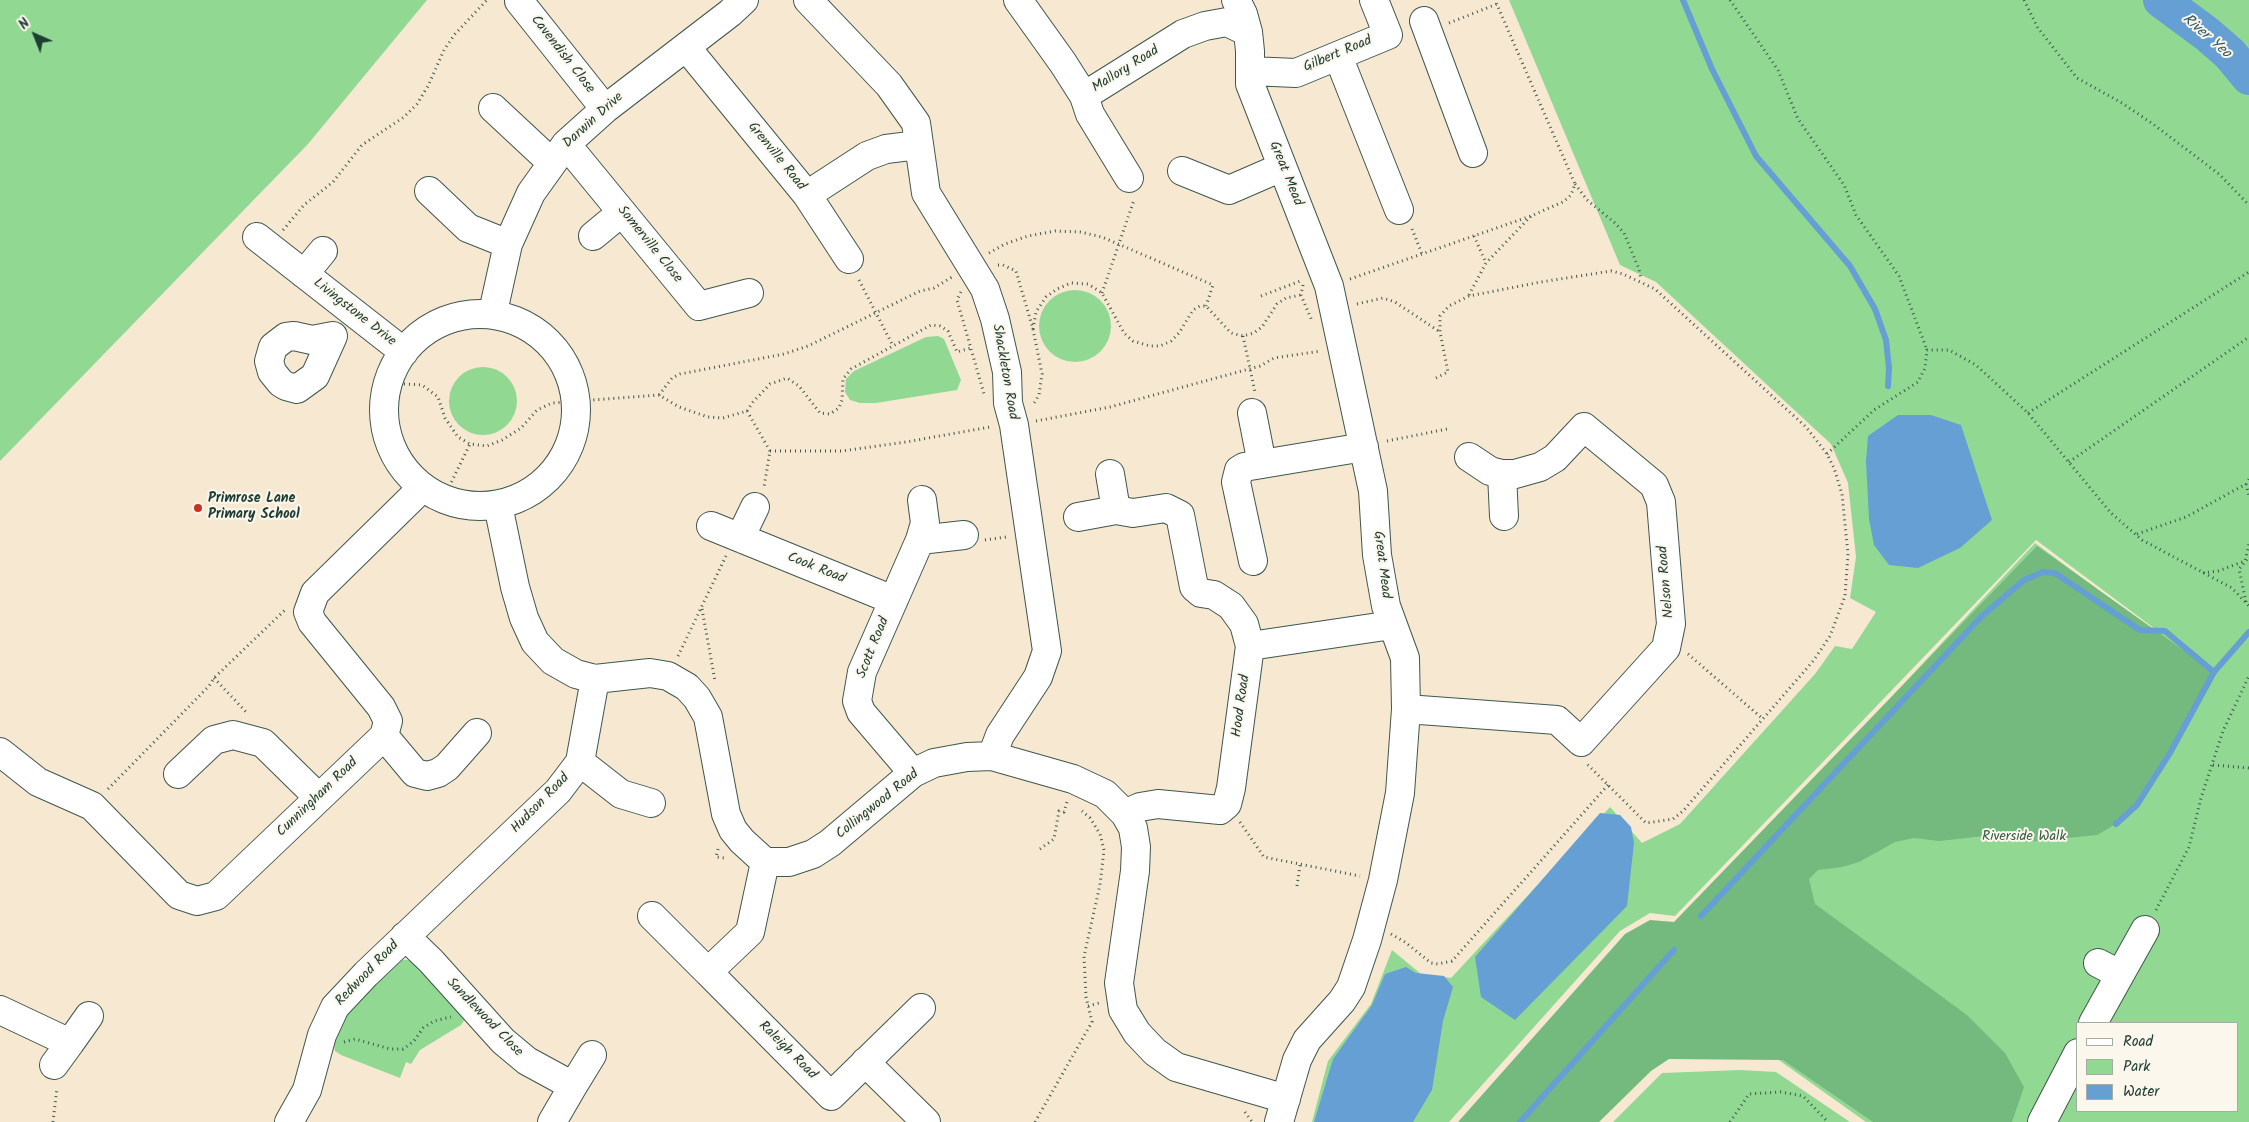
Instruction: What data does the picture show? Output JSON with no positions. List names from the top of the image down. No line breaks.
{"streets":{"street":["Cavendish Close","Gilbert Road","Mallory Road","Darwin Drive","Grenville Road","Great Mead","Somerville Close","Livingstone Drive","Shackleton Road","Cook Road","Nelson Road","Scott Road","Hood Road","Cunningham Road","Hudson Road","Collingwood Road","Redwood Road","Sandlewood Close","Raleigh Road"]},"crossings":[["Cavendish Close","Darwin Drive"],["Gilbert Road","Great Mead"],["Mallory Road","Great Mead"],["Darwin Drive","Grenville Road"],["Darwin Drive","Somerville Close"],["Grenville Road","Shackleton Road"],["Great Mead","Collingwood Road"],["Shackleton Road","Collingwood Road"],["Cook Road","Scott Road"],["Scott Road","Collingwood Road"],["Hood Road","Collingwood Road"],["Hudson Road","Redwood Road"],["Redwood Road","Sandlewood Close"]],"water":["River Yeo"],"parks":["Riverside Walk"],"places":["Primrose Lane Primary School"],"legend":["Road","Park","Water"],"north":"top left"}
